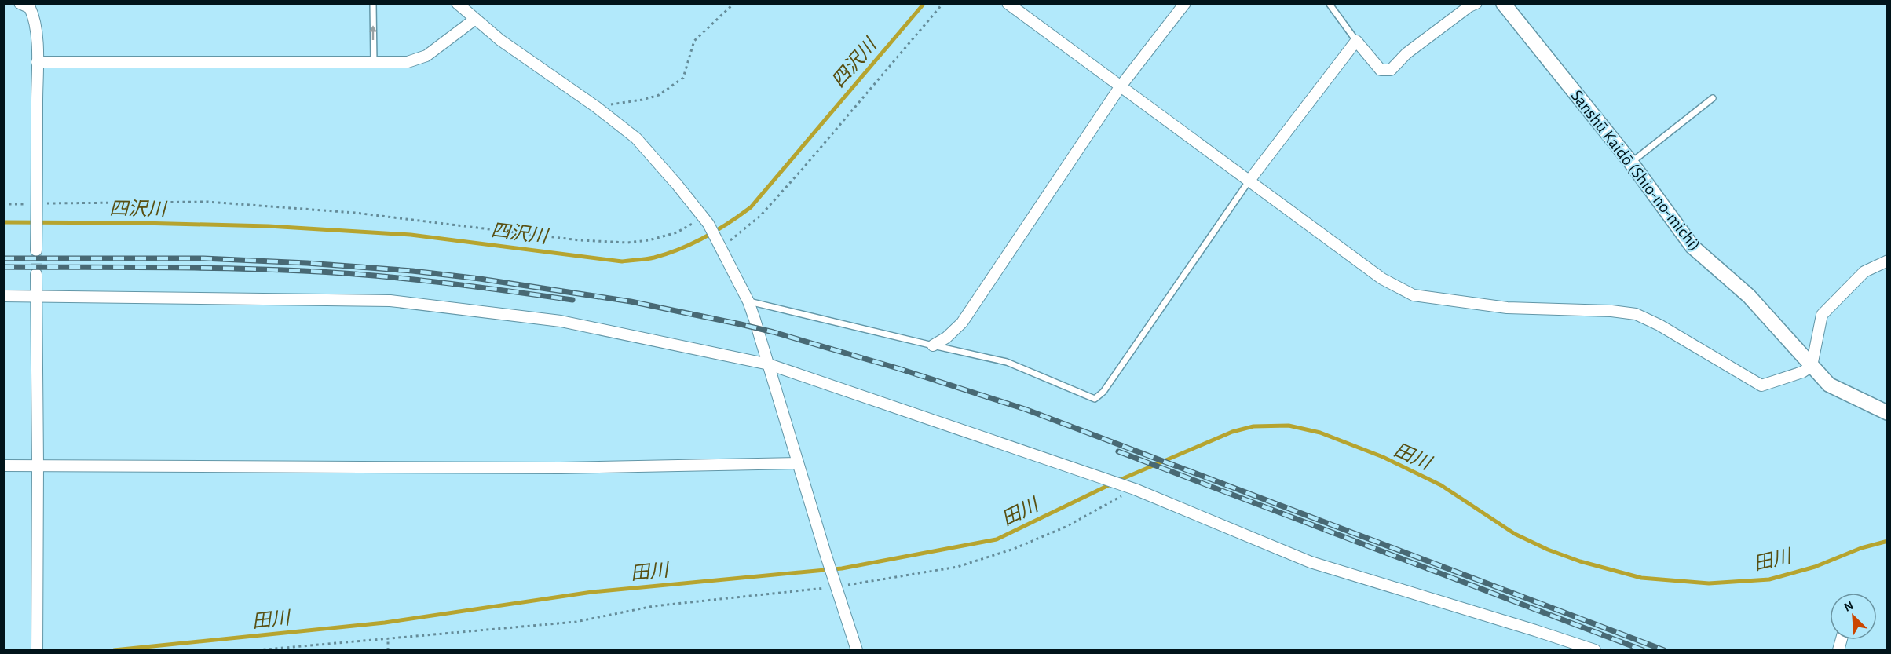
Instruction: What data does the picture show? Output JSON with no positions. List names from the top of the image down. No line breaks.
{"streets":{"street":["Sanshū Kaidō (Shio-no-michi)"]},"water":["四沢川","田川"],"north":"top left"}
